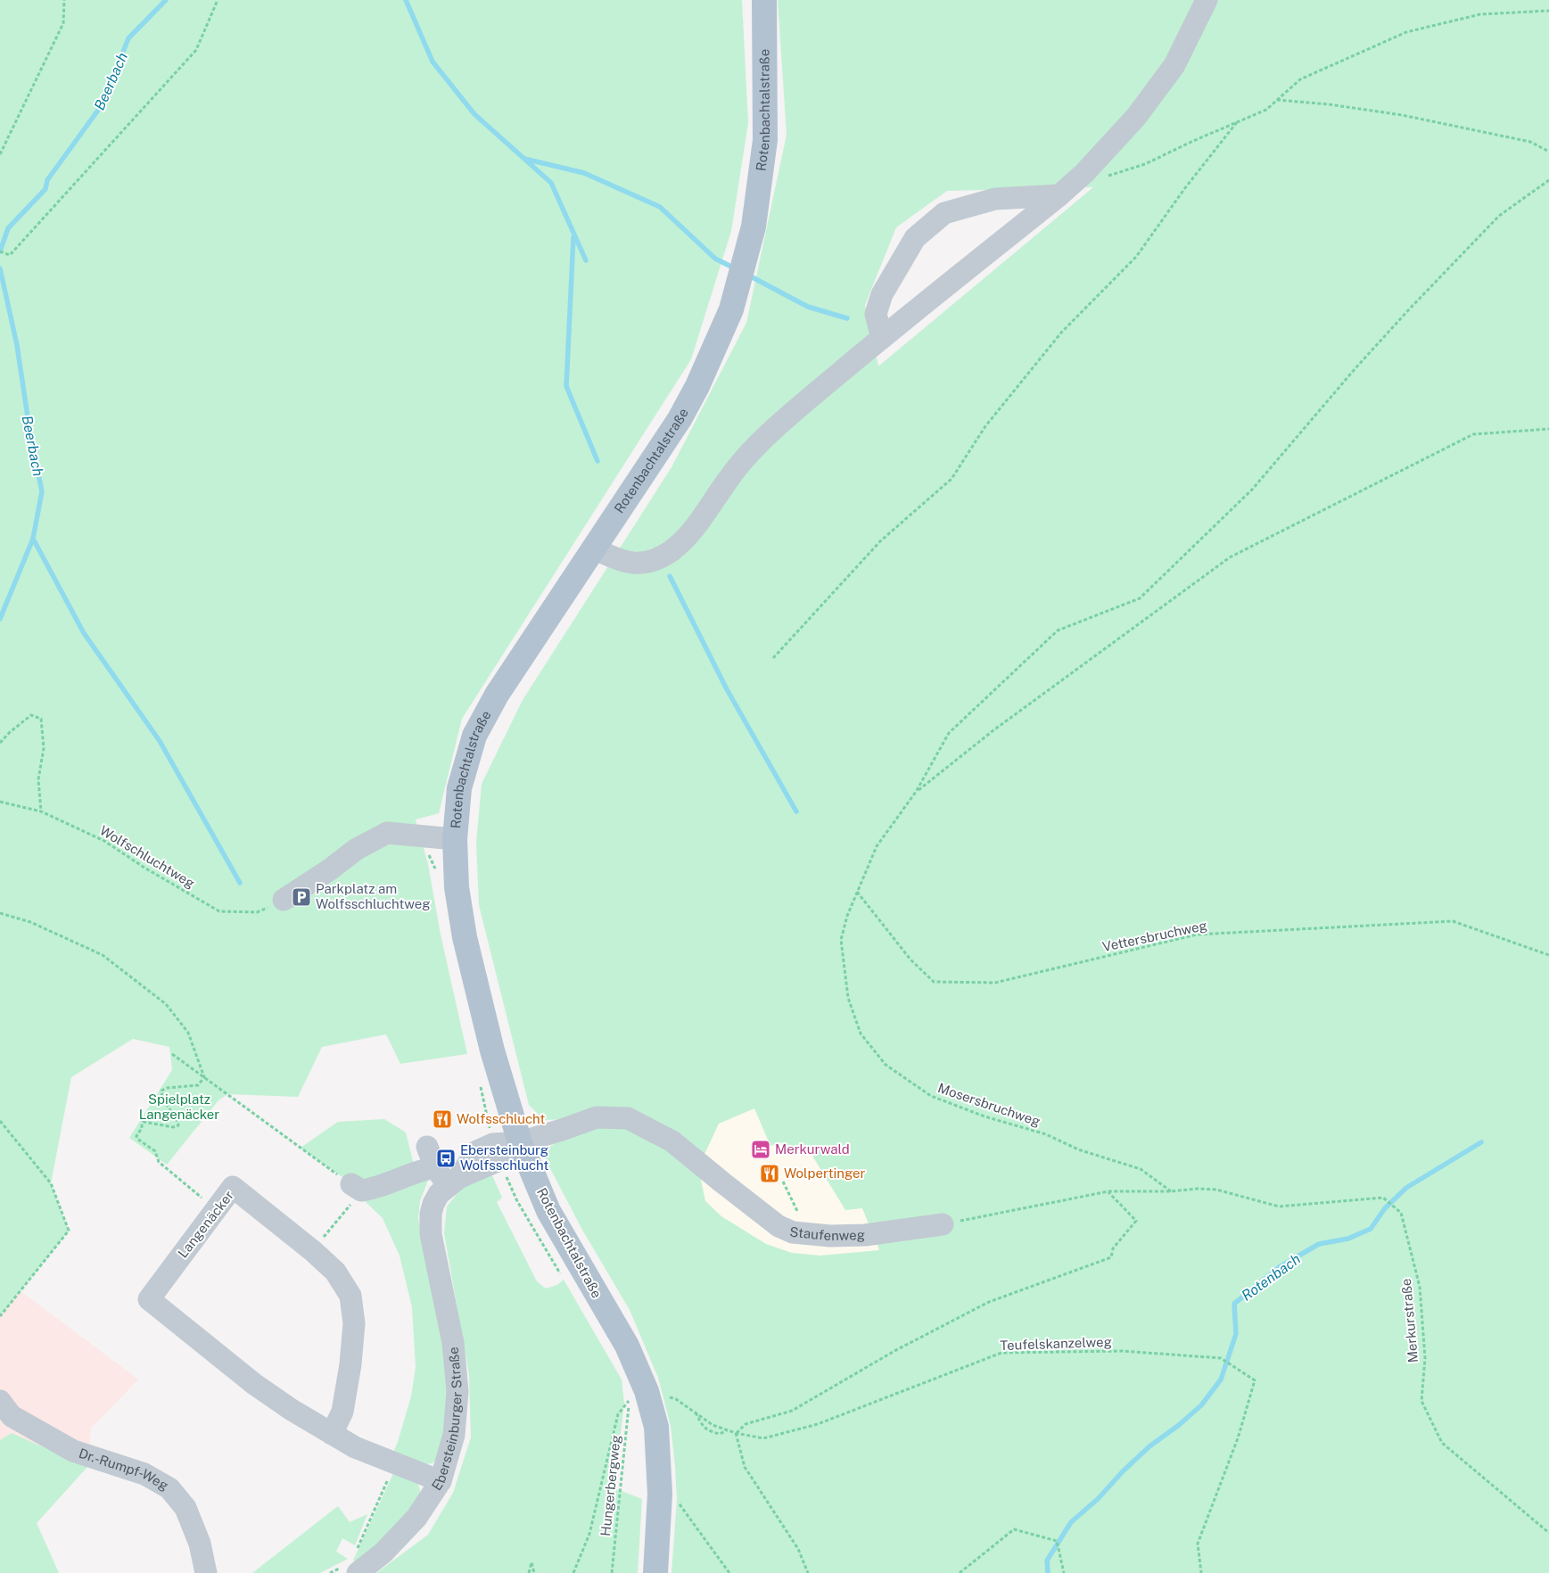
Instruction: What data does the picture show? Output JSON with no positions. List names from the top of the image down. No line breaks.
{"streets":{"main road":["Rotenbachtalstraße"],"street":["Langenäcker","Staufenweg","Ebersteinburger Straße","Dr.-Rumpf-Weg"],"path":["Wolfschluchtweg","Vettersbruchweg","Mosersbruchweg","Merkurstraße","Teufelskanzelweg","Hungerbergweg"]},"crossings":[["Rotenbachtalstraße","Staufenweg"],["Rotenbachtalstraße","Teufelskanzelweg"],["Rotenbachtalstraße","Ebersteinburger Straße"],["Rotenbachtalstraße","Hungerbergweg"],["Vettersbruchweg","Mosersbruchweg"],["Mosersbruchweg","Merkurstraße"],["Langenäcker","Ebersteinburger Straße"],["Staufenweg","Ebersteinburger Straße"],["Teufelskanzelweg","Hungerbergweg"]],"water":["Beerbach","Rotenbach"],"parks":["Spielplatz Langenäcker"],"places":{"parking":["Parkplatz am Wolfsschluchtweg"],"restaurant":["Wolfsschlucht","Wolpertinger"],"hotel":["Merkurwald"],"bus stop":["Ebersteinburg Wolfsschlucht"]}}
